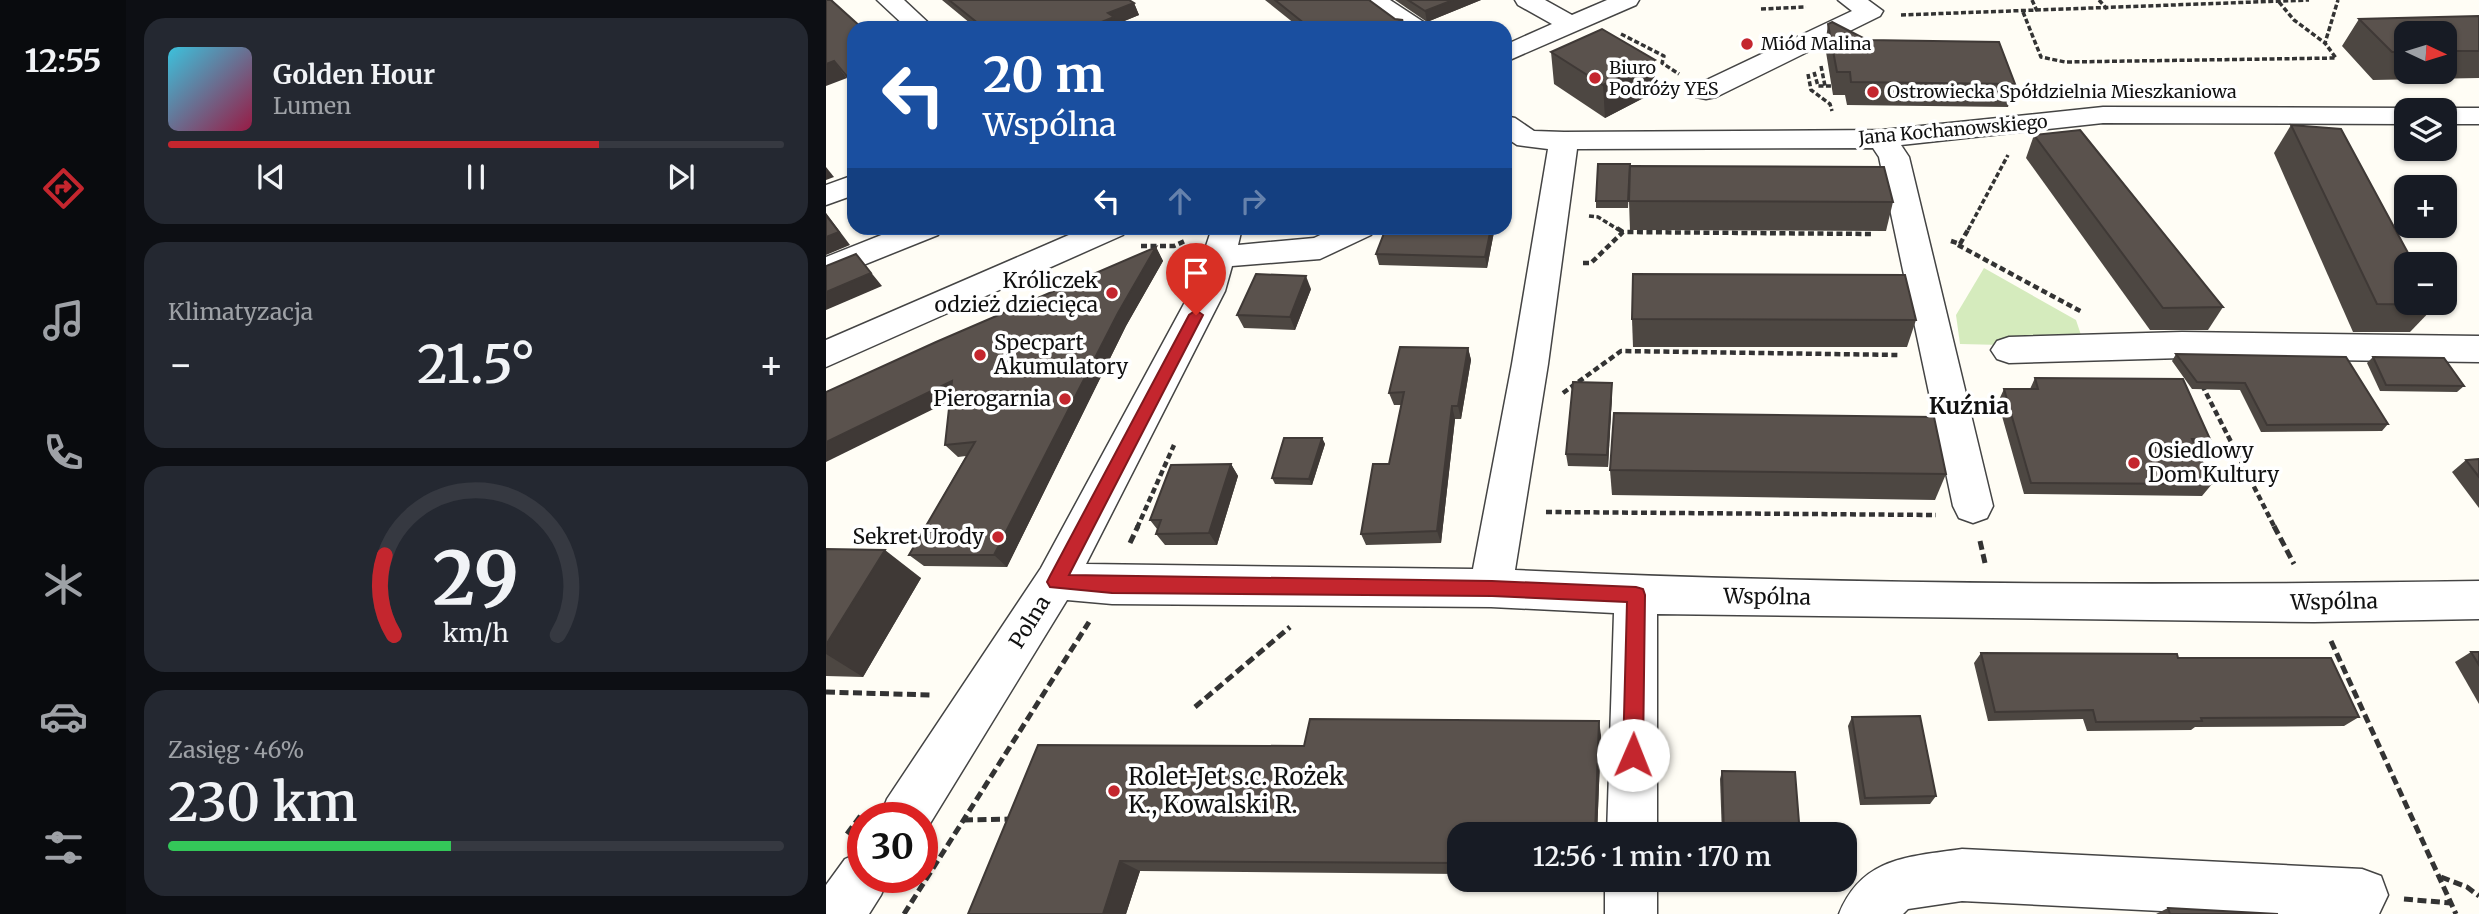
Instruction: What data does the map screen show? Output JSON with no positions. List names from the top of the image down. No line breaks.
{"streets":{"street":["Jana Kochanowskiego","Wspólna","Polna"]},"crossings":[["Wspólna","Polna"]],"districts":["Kuźnia"],"places":["Miód Malina","Biuro Podróży YES","Ostrowiecka Spółdzielnia Mieszkaniowa","Króliczek odzież dziecięca","Specpart Akumulatory","Pierogarnia","Osiedlowy Dom Kultury","Sekret Urody","Rolet-Jet s.c. Rożek K., Kowalski R."],"north":"right","page":{"tabs":"12:55","map_buttons":["+","−"],"turn":["20 m","Wspólna"],"song":["Golden Hour","Lumen"],"tile":["Klimatyzacja",["Zasięg · 46%","230 km"]],"heat":["−","21.5°","+"],"limit":"30","trip":"12:56 · 1 min · 170 m","gauge":["29","km/h"]}}
